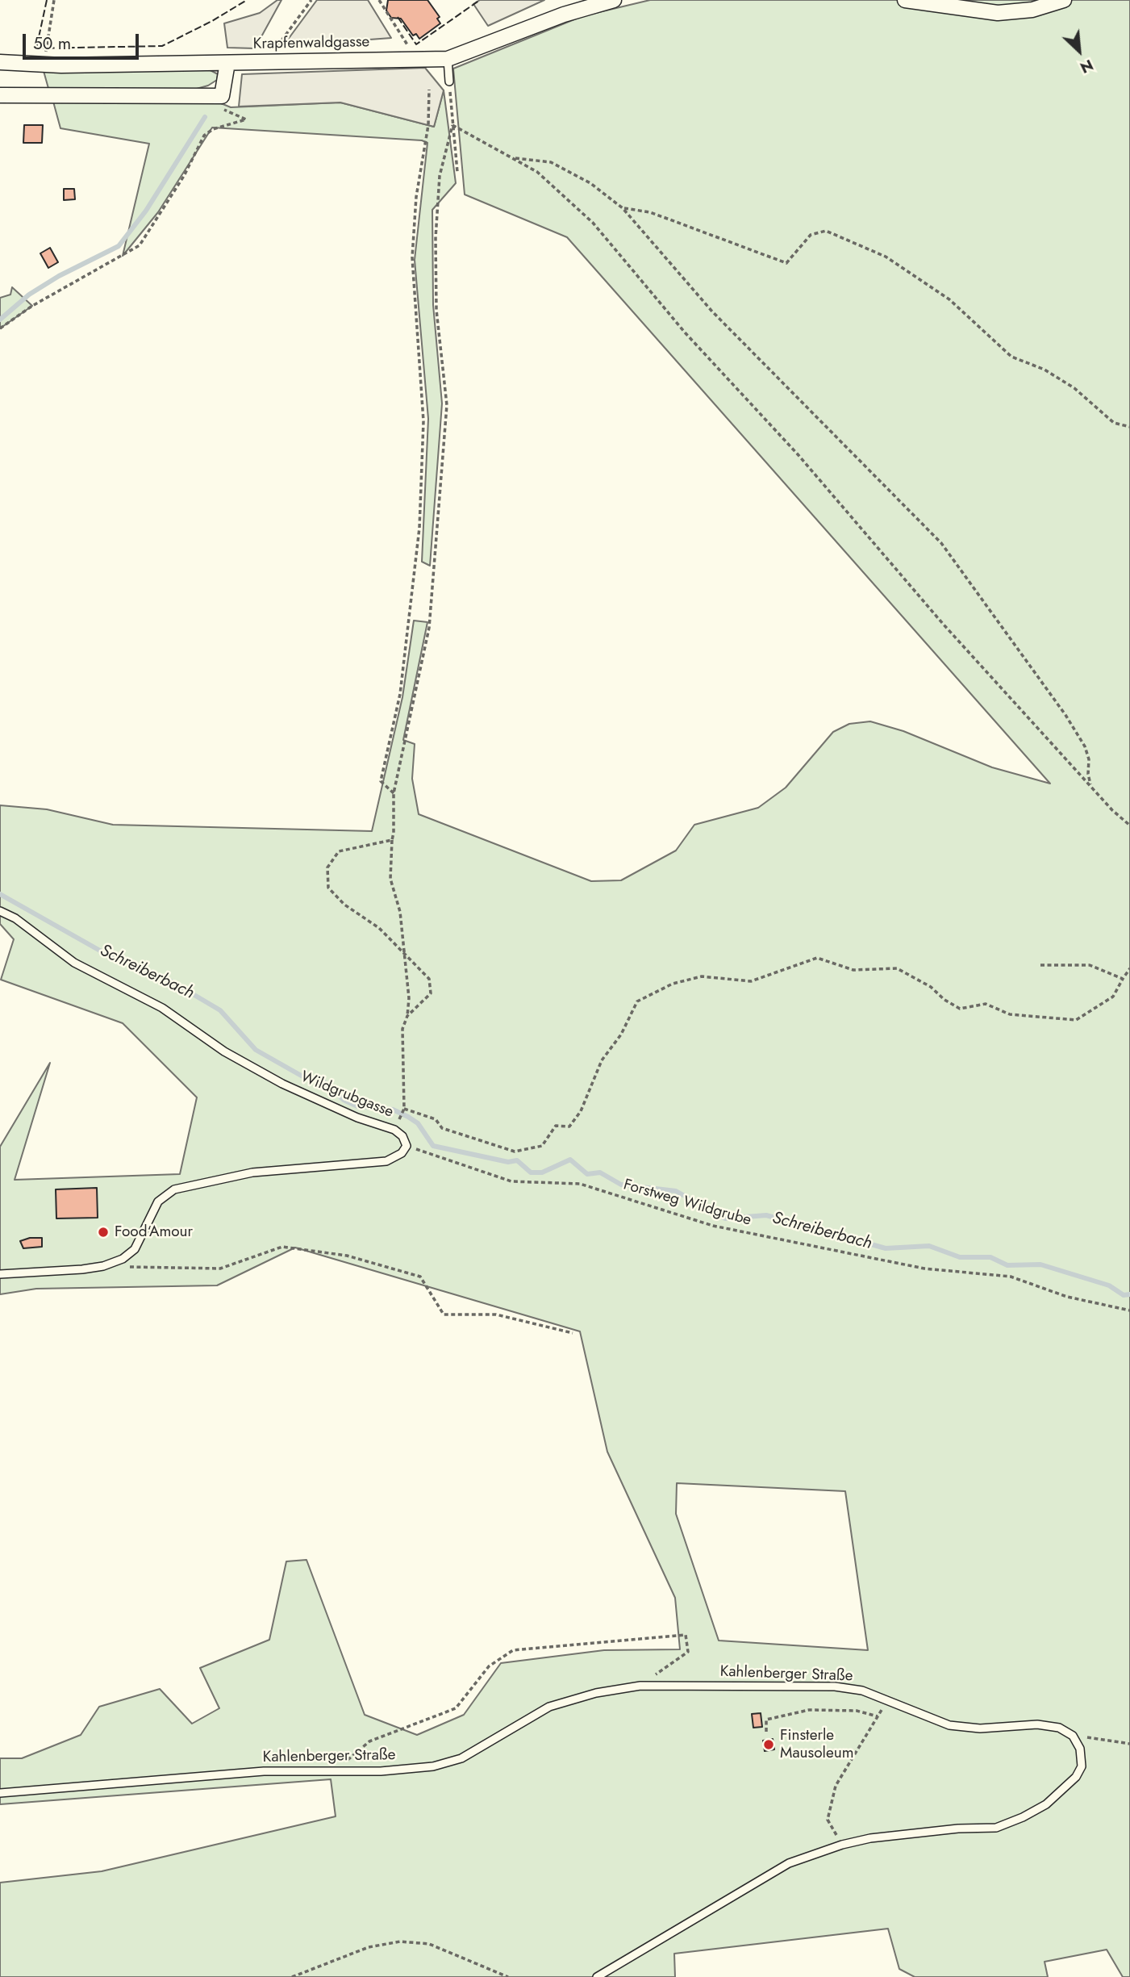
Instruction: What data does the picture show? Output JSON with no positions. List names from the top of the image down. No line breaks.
{"streets":{"street":["Krapfenwaldgasse"],"lane":["Wildgrubgasse","Kahlenberger Straße"],"path":["Forstweg Wildgrube"]},"crossings":[["Wildgrubgasse","Forstweg Wildgrube"]],"water":["Schreiberbach"],"places":["Food‘Amour","Finsterle Mausoleum"],"scale_bar":"50 m","north":"bottom right"}
